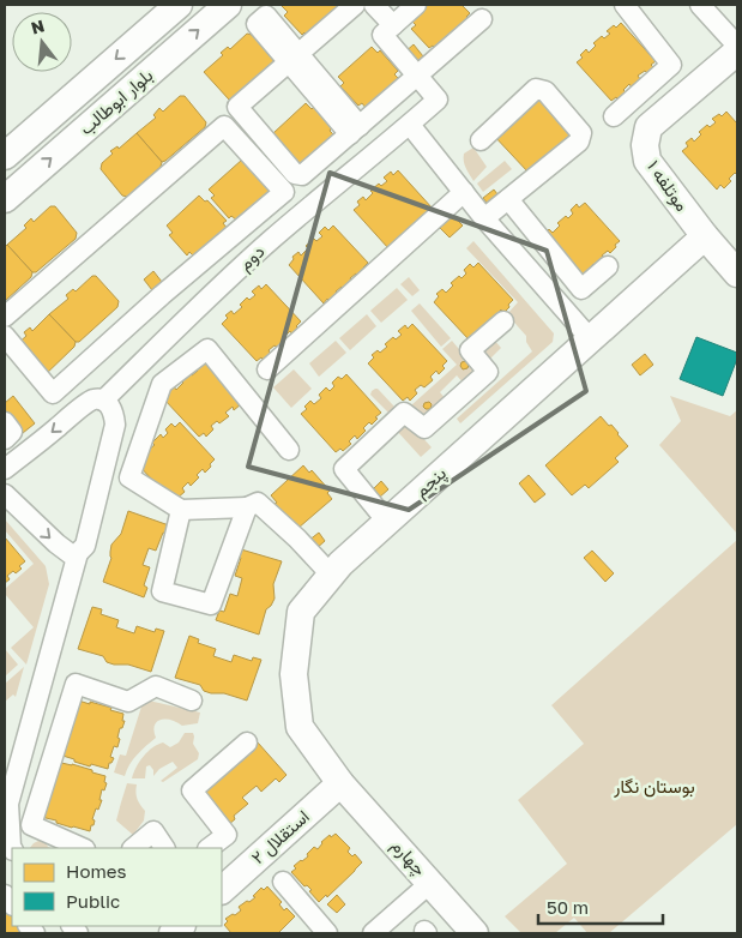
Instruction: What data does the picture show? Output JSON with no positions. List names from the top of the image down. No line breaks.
{"streets":{"street":["بلوار ابوطالب","موتلفه ۱","دوم","پنجم","استقلال ۲","چهارم"]},"crossings":[["موتلفه ۱","پنجم"],["پنجم","استقلال ۲"],["پنجم","چهارم"],["استقلال ۲","چهارم"]],"parks":["بوستان نگار"],"legend":["Homes","Public"],"scale_bar":"50 m","north":"top"}
